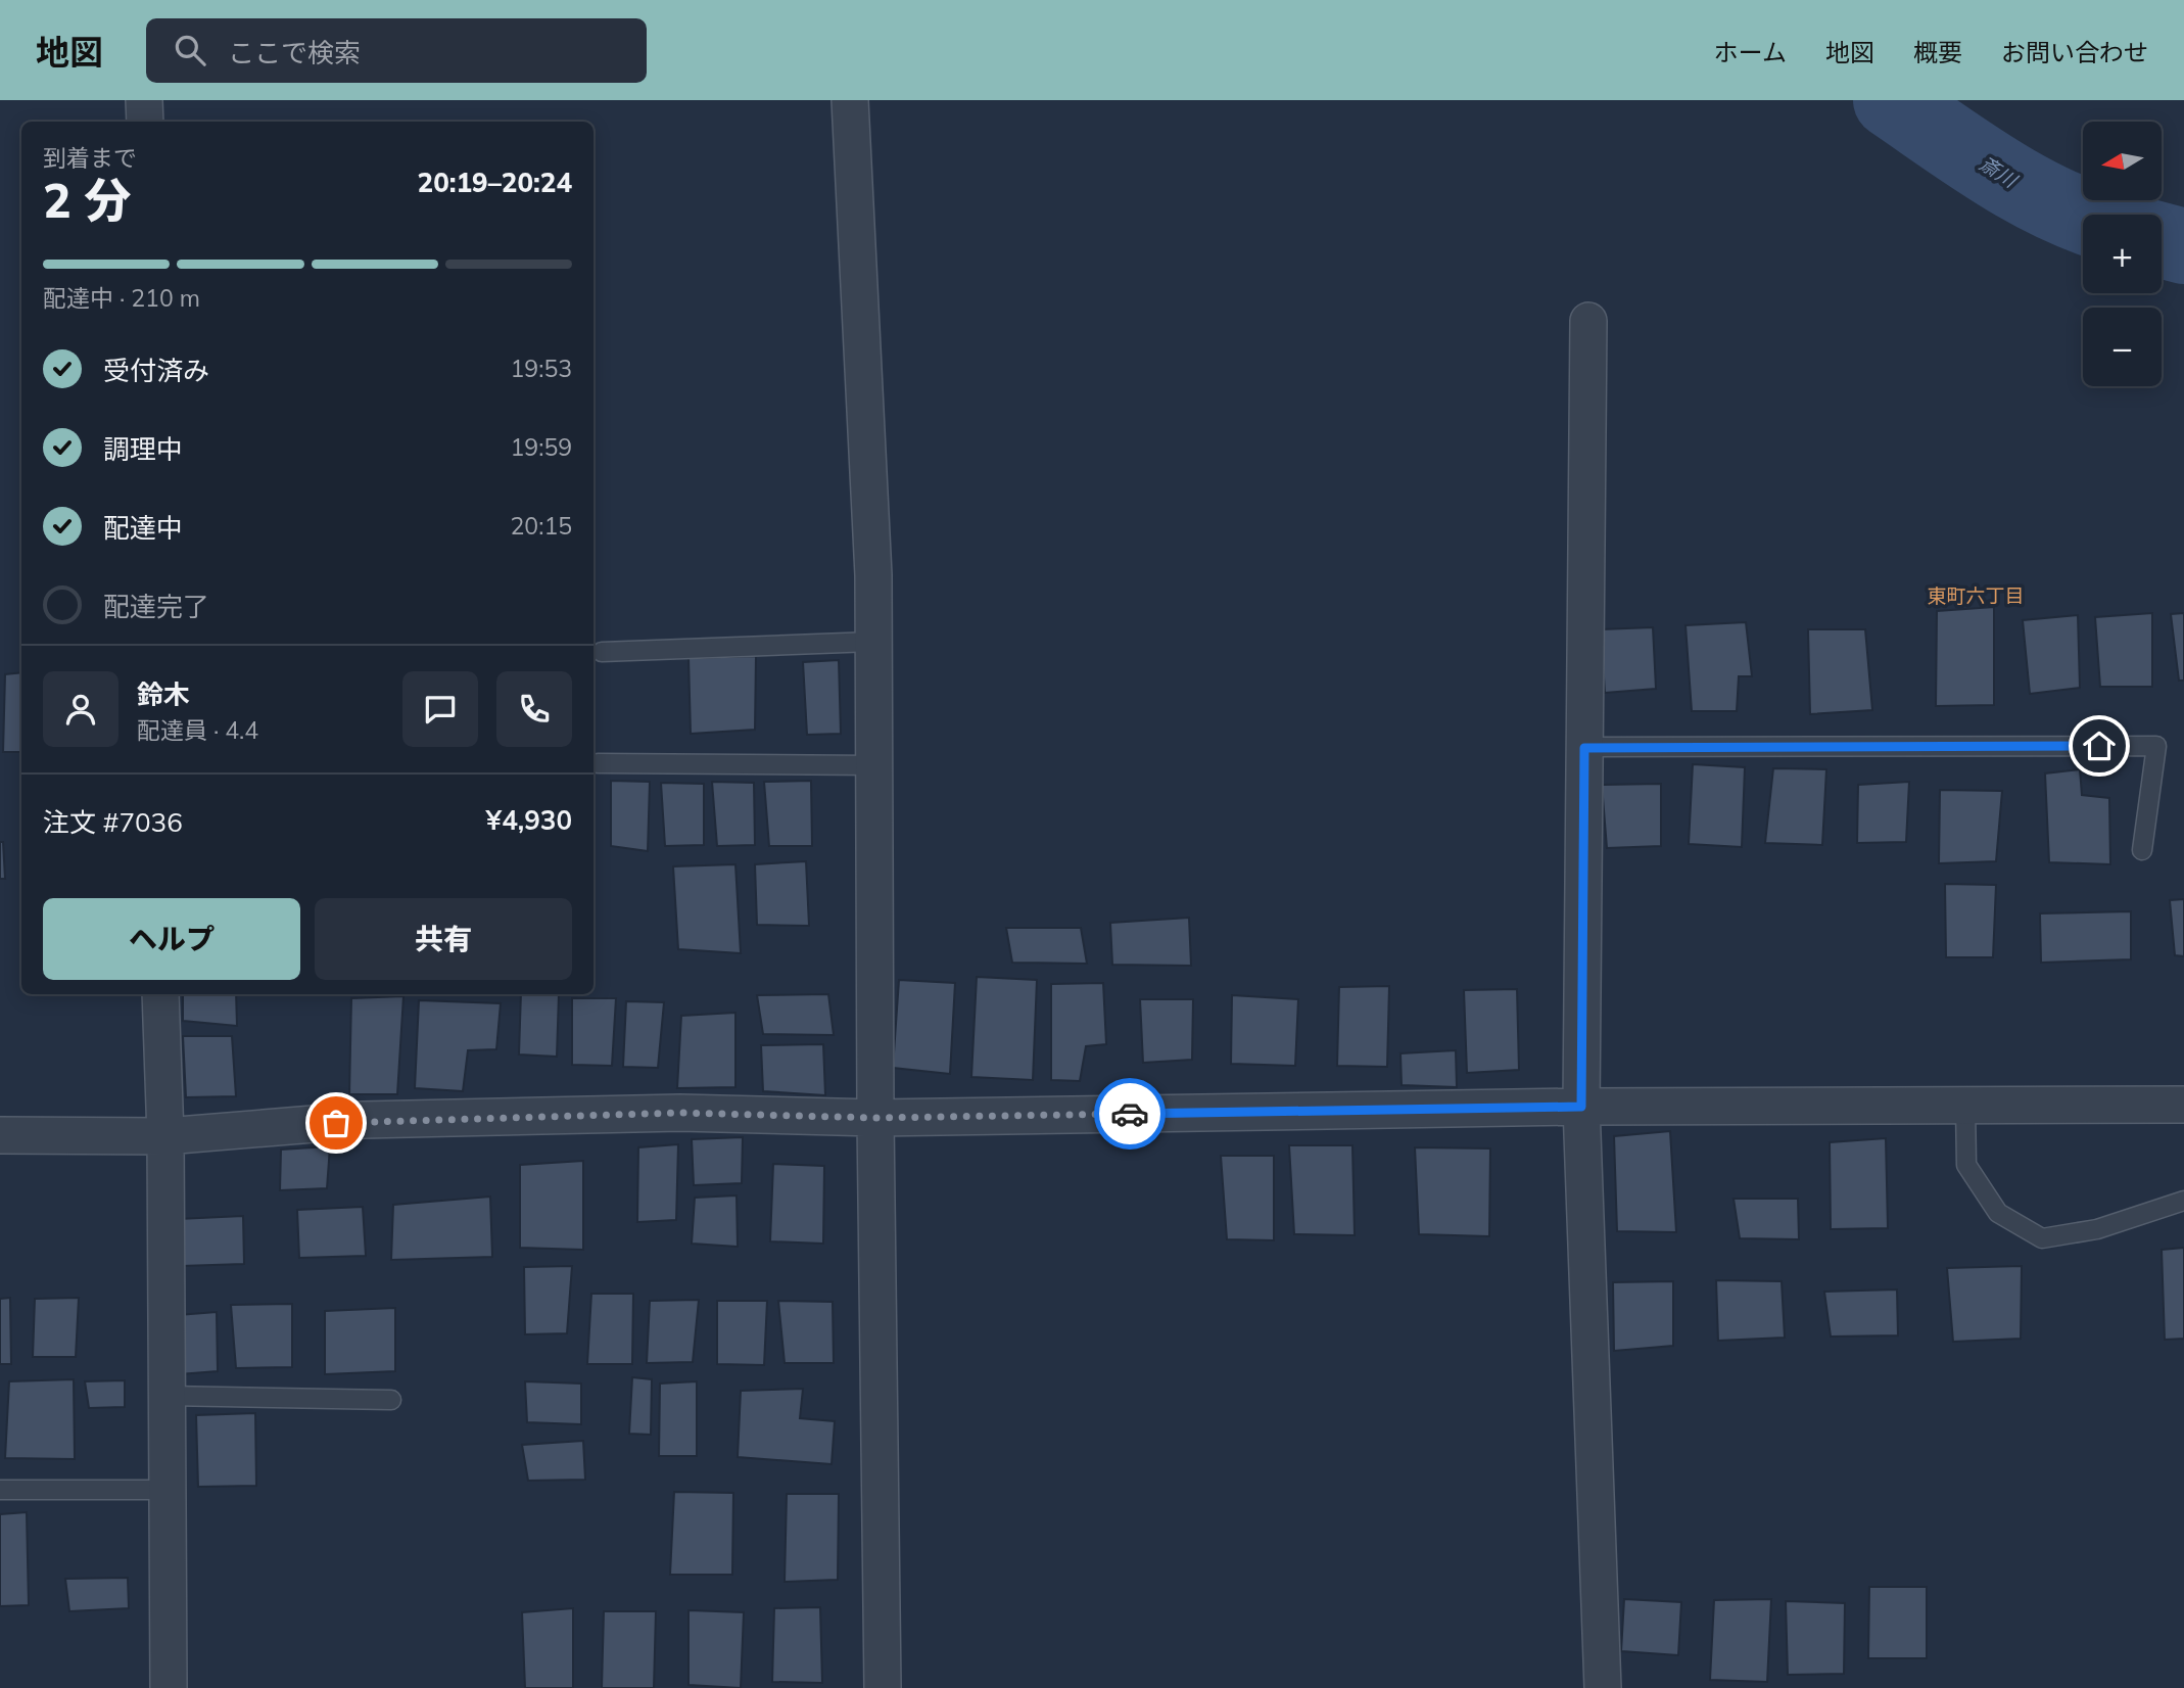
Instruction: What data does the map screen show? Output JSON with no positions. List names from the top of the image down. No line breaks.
{"districts":["東町六丁目"],"water":["斎川"],"north":"left","page":{"header":"地図","search":"ここで検索","nav":["ホーム","地図","概要","お問い合わせ"],"map_buttons":["+","−"],"heading":["2 分","到着まで","20:19–20:24"],"panel":["鈴木","配達員 · 4.4","注文 #7036","¥4,930"],"bar":"配達中 · 210 m","list":[["受付済み","19:53"],["調理中","19:59"],["配達中","20:15"],"配達完了"],"buttons":["ヘルプ","共有"]}}
